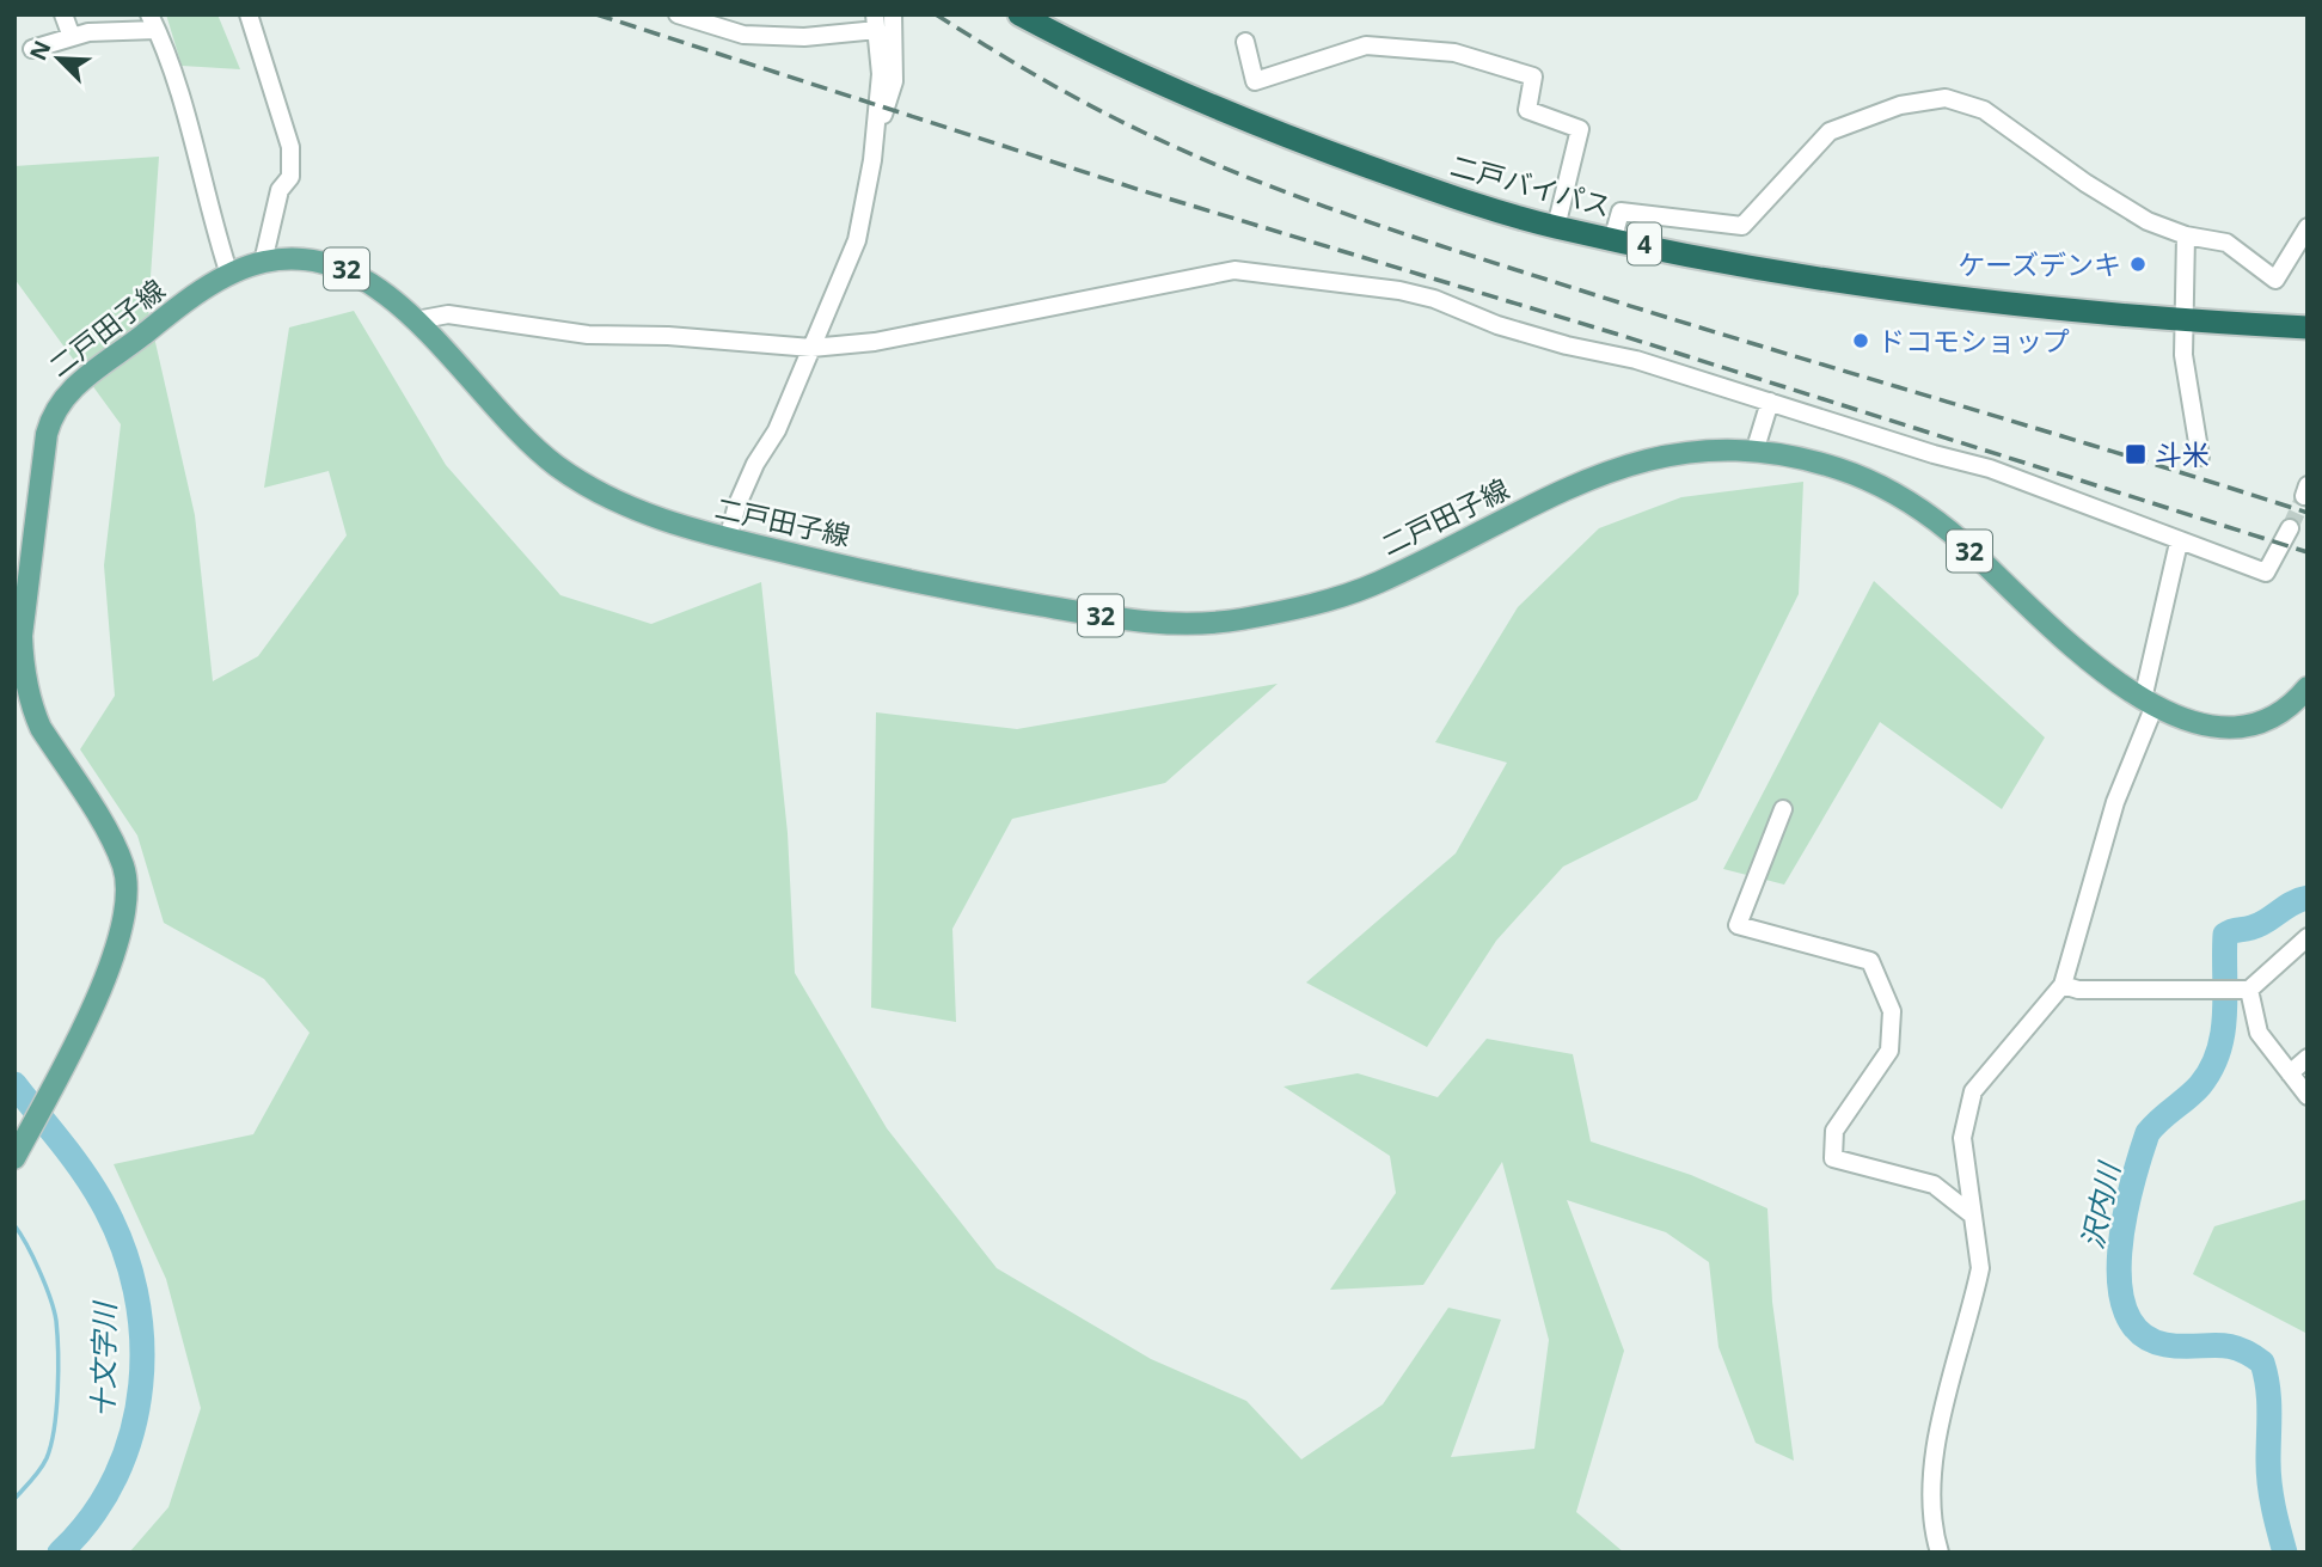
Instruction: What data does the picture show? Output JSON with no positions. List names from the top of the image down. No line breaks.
{"streets":{"highway":["二戸バイパス","4"],"main road":["32","二戸田子線"]},"water":["沢内川","十文字川"],"places":{"other":["ケーズデンキ","ドコモショップ"],"transit":["斗米"]},"north":"top left"}
